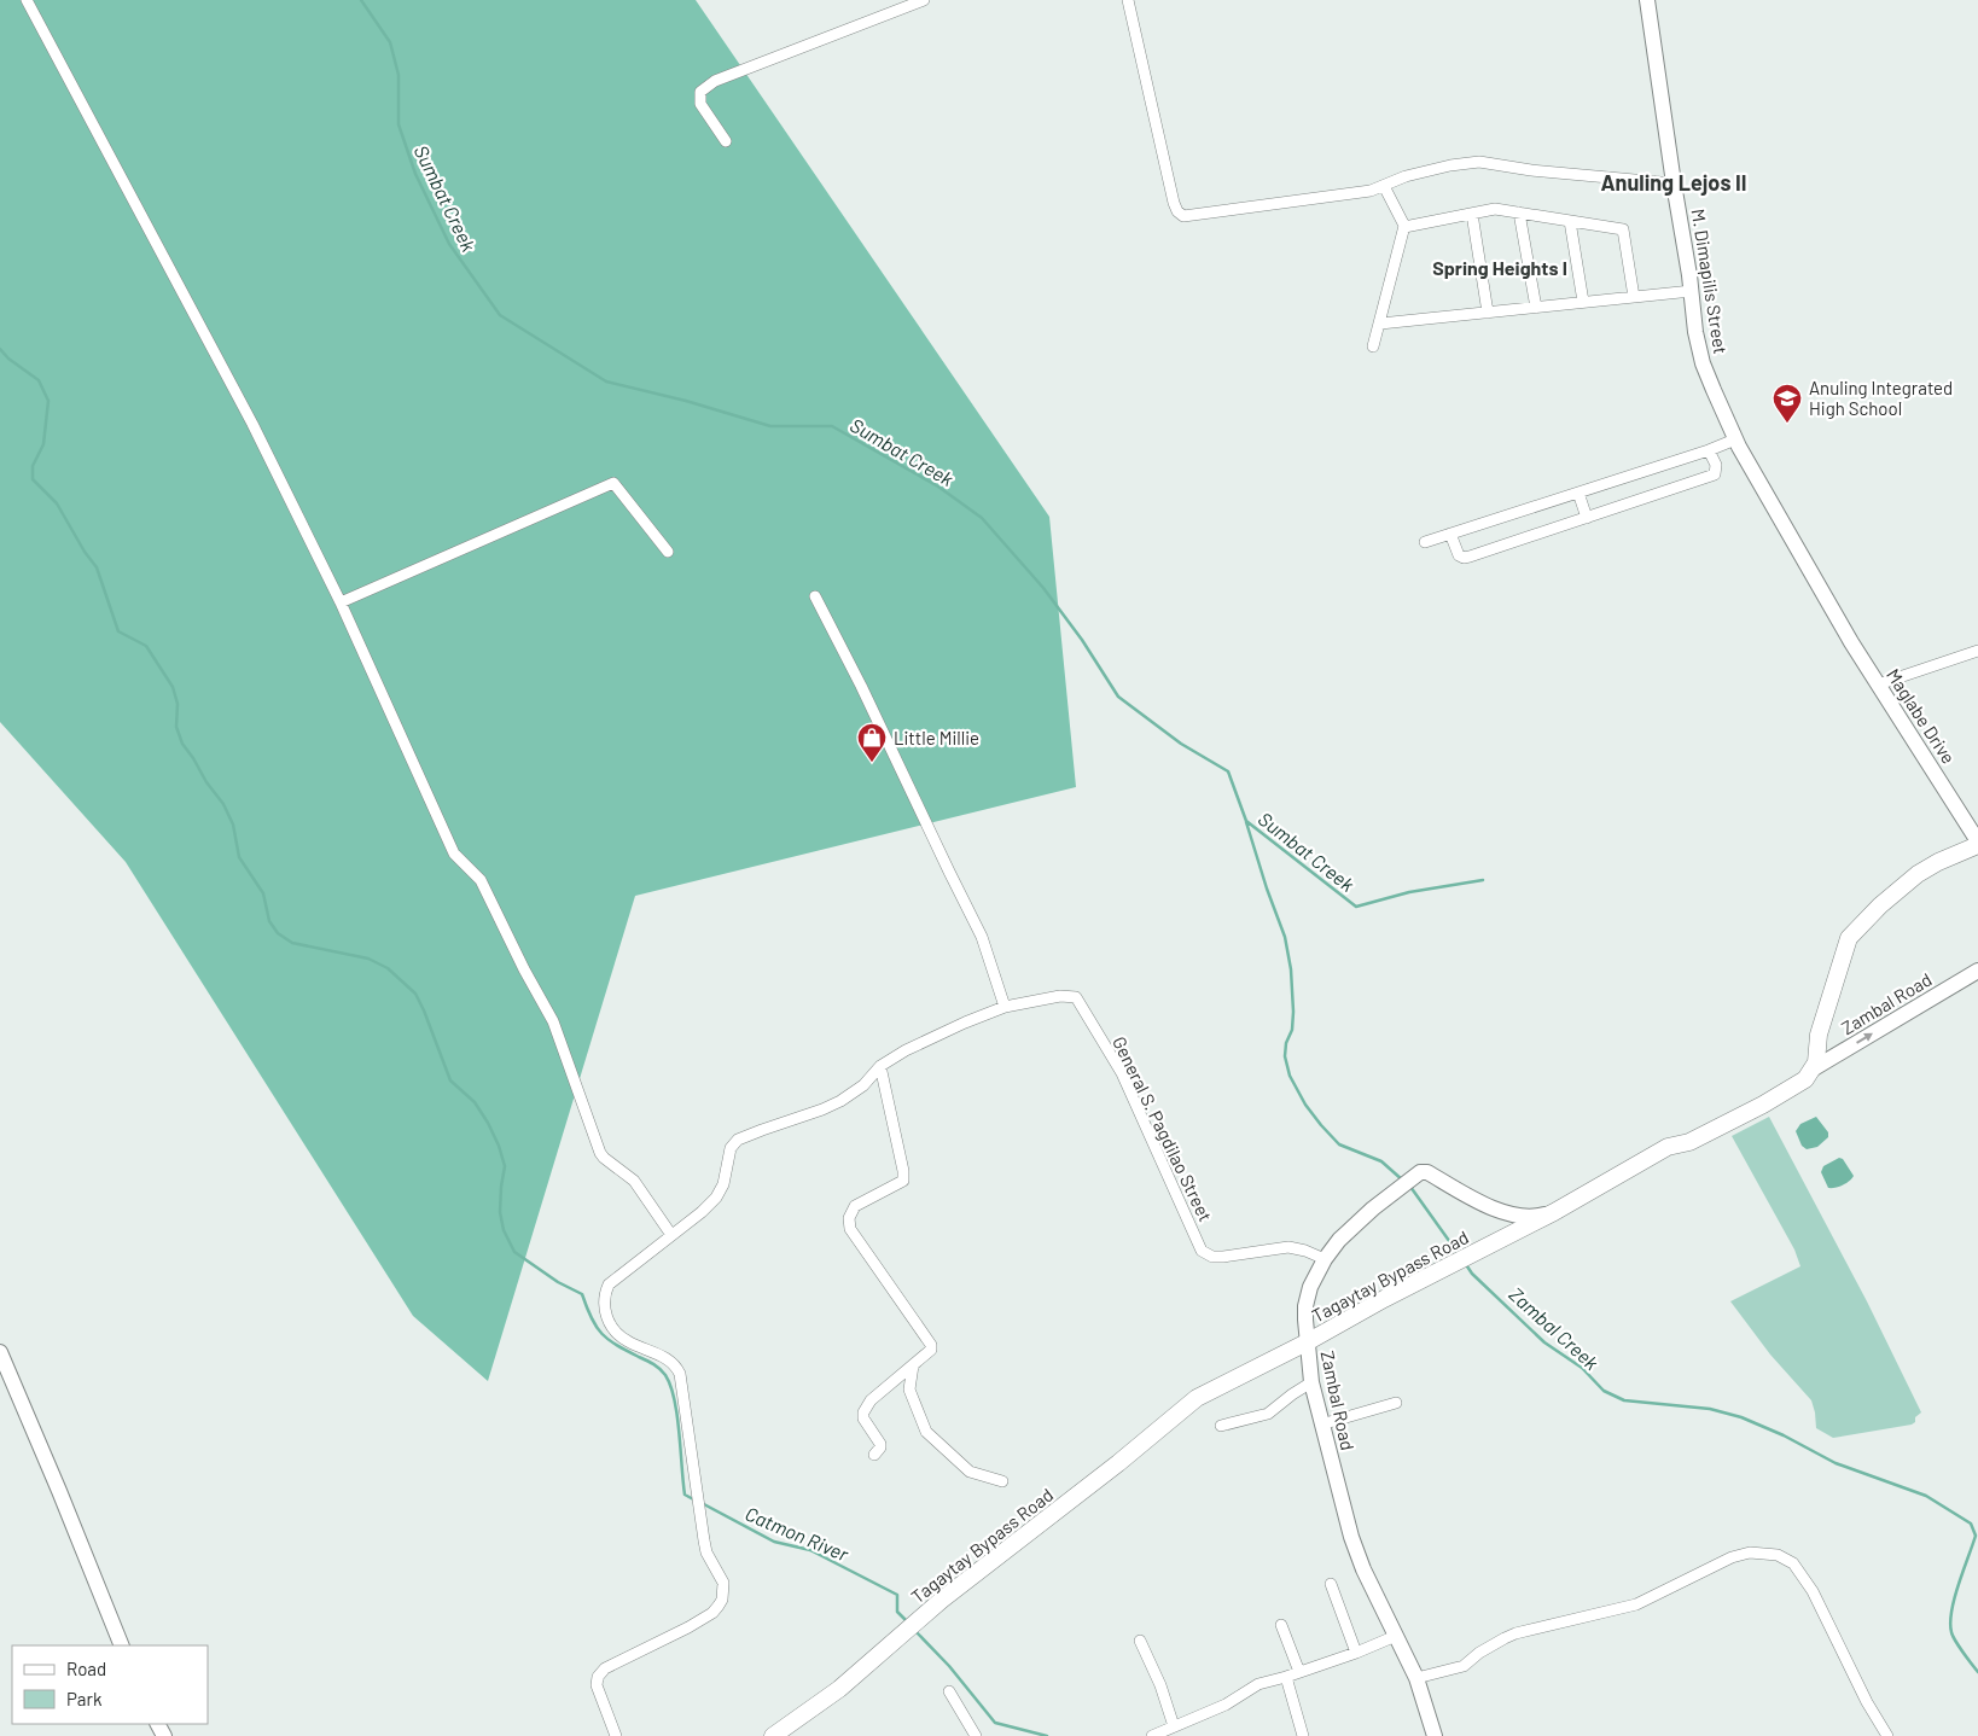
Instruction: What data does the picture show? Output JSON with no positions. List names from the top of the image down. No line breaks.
{"streets":{"main road":["Tagaytay Bypass Road"],"street":["M. Dimapilis Street","Maglabe Drive","Zambal Road","General S. Pagdilao Street"]},"crossings":[["M. Dimapilis Street","Maglabe Drive"],["Zambal Road","General S. Pagdilao Street"],["Zambal Road","Tagaytay Bypass Road"]],"districts":["Anuling Lejos II","Spring Heights I"],"water":["Sumbat Creek","Zambal Creek","Catmon River"],"places":{"school or university":["Anuling Integrated High School"],"shop":["Little Millie"]},"legend":["Road","Park"]}
